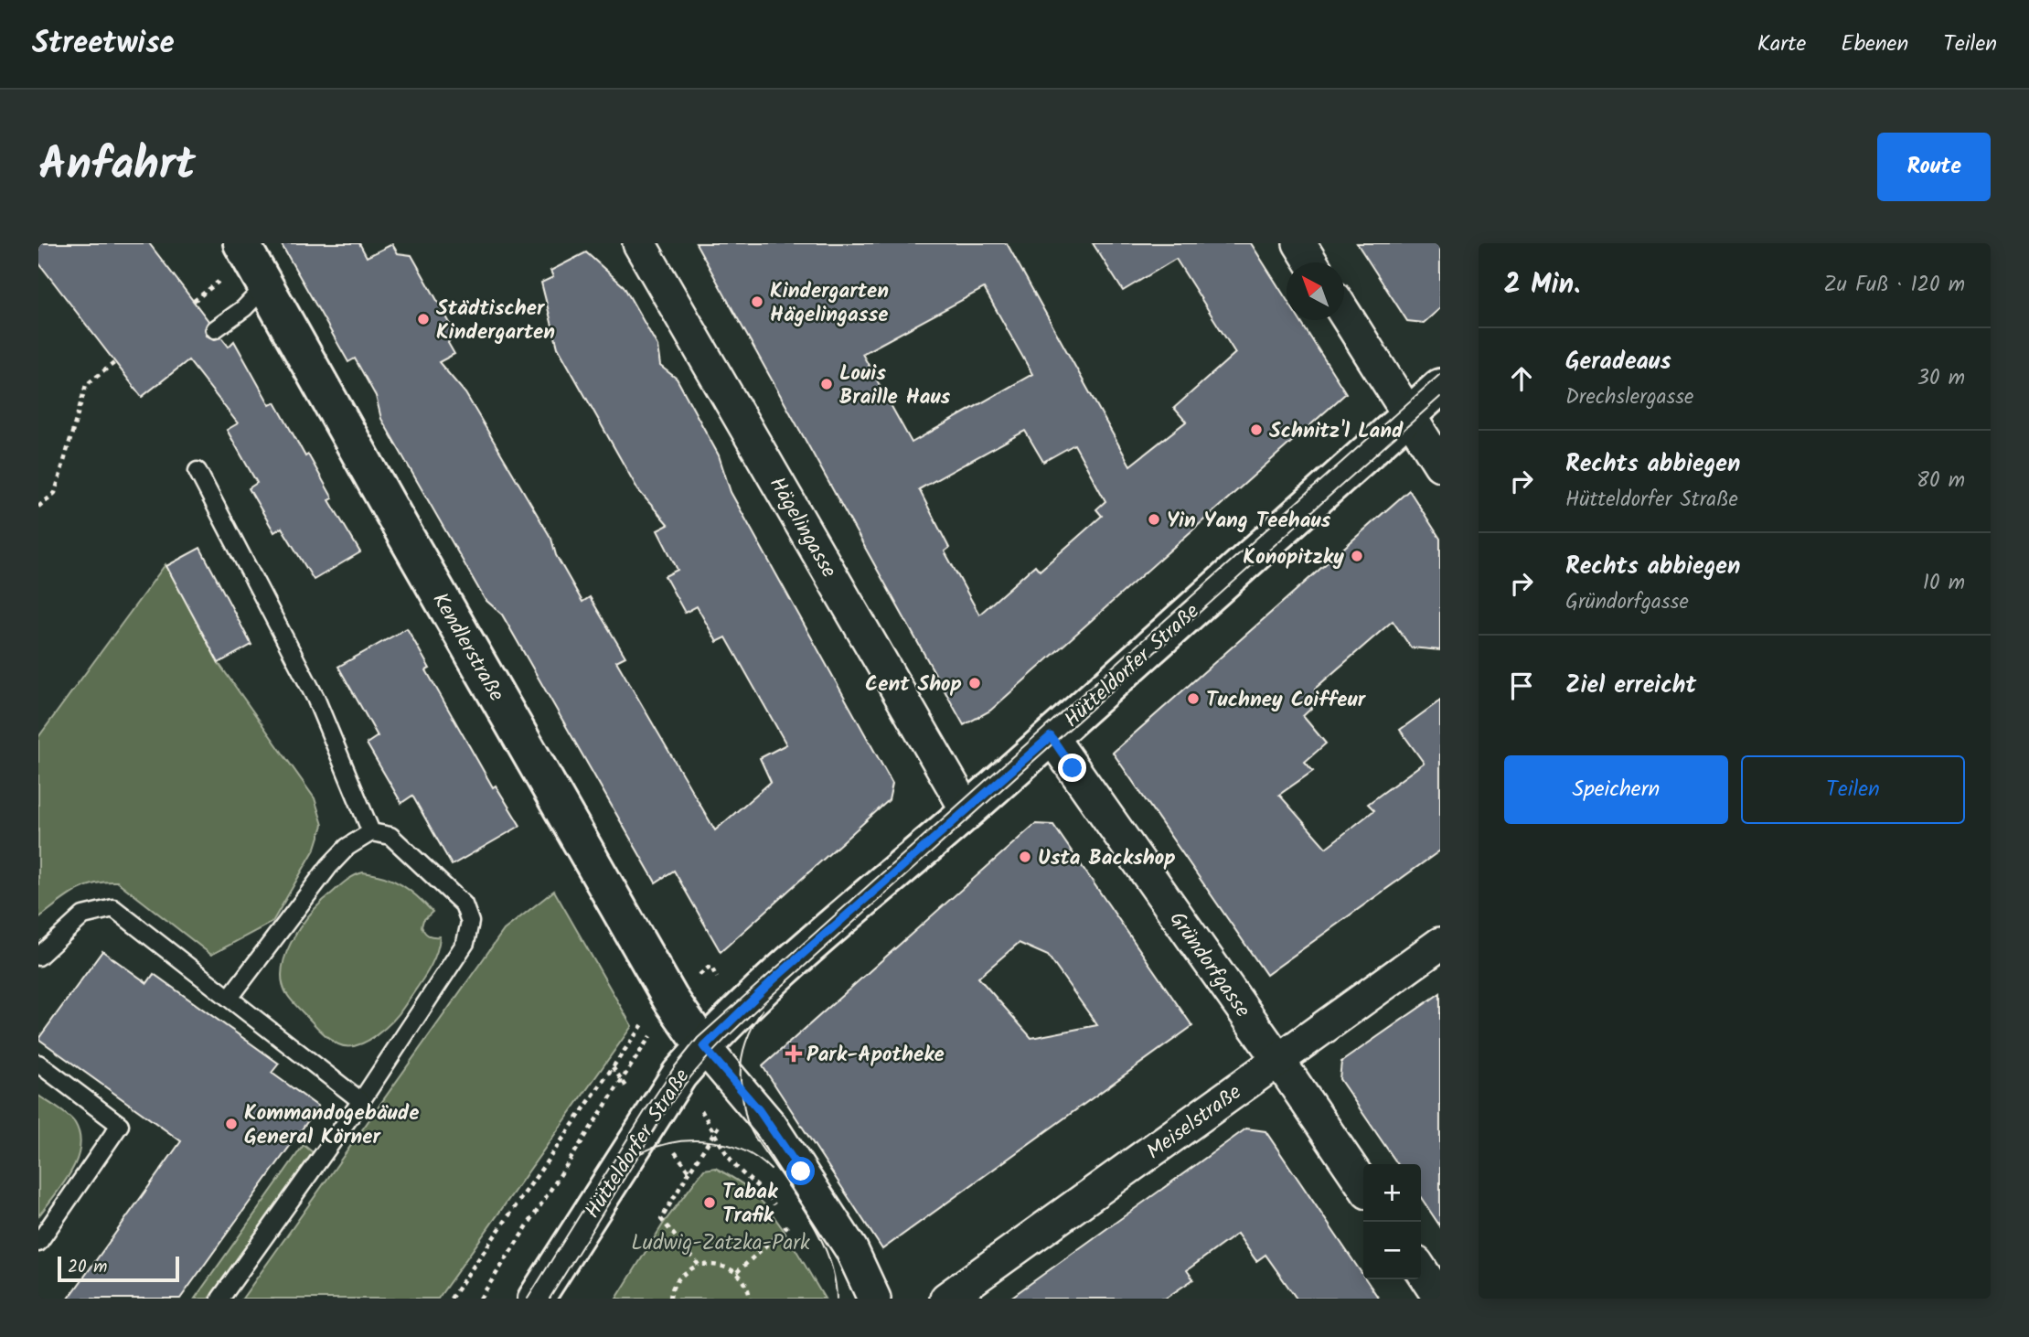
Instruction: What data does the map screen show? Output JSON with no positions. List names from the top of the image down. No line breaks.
{"streets":{"main road":["Kendlerstraße","Hütteldorfer Straße"],"street":["Hägelingasse","Gründorfgasse","Meiselstraße"]},"crossings":[["Hägelingasse","Hütteldorfer Straße"],["Kendlerstraße","Hütteldorfer Straße"],["Hütteldorfer Straße","Gründorfgasse"],["Gründorfgasse","Meiselstraße"]],"parks":["Ludwig-Zatzka-Park"],"places":{"other":["Kindergarten Hägelingasse","Städtischer Kindergarten","Louis Braille Haus","Schnitz'l Land","Yin Yang Teehaus","Konopitzky","Cent Shop","Tuchney Coiffeur","Usta Backshop","Kommandogebäude General Körner","Tabak Trafik"],"health":["Park-Apotheke"]},"scale_bar":"20 m","north":"top left","page":{"header":"Streetwise","nav":["Karte","Ebenen","Teilen"],"title":"Anfahrt","buttons":["Route",["Speichern","Teilen"]],"heading":["2 Min.","Zu Fuß · 120 m"],"list":[["Geradeaus","Drechslergasse","30 m"],["Rechts abbiegen","Hütteldorfer Straße","80 m"],["Rechts abbiegen","Gründorfgasse","10 m"],"Ziel erreicht"],"map_buttons":["+","−"],"scale":"20 m"}}
